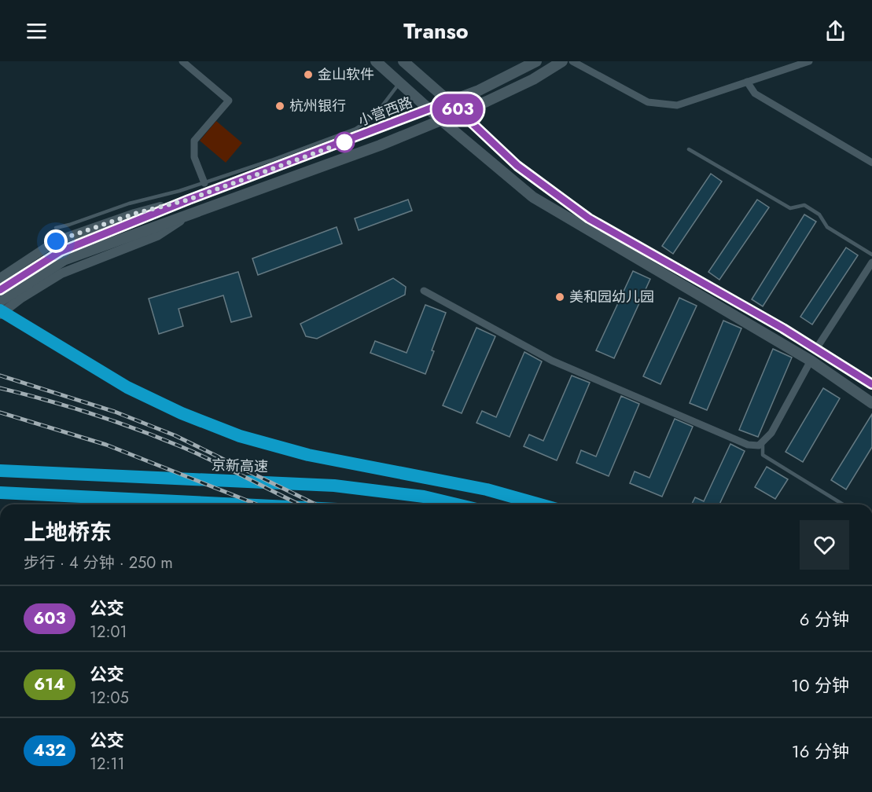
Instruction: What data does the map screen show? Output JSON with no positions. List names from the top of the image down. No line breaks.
{"streets":{"highway":["京新高速"],"main road":["小营西路"]},"places":["金山软件","杭州银行","美和园幼儿园"],"lines":["bus line 603"],"page":{"header":"Transo","on_map":"603","heading":["上地桥东","步行 · 4 分钟 · 250 m"],"list":[{"mark":"603","name":"公交","note":"12:01","value":"6 分钟"},{"mark":"614","name":"公交","note":"12:05","value":"10 分钟"},{"mark":"432","name":"公交","note":"12:11","value":"16 分钟"}]}}
